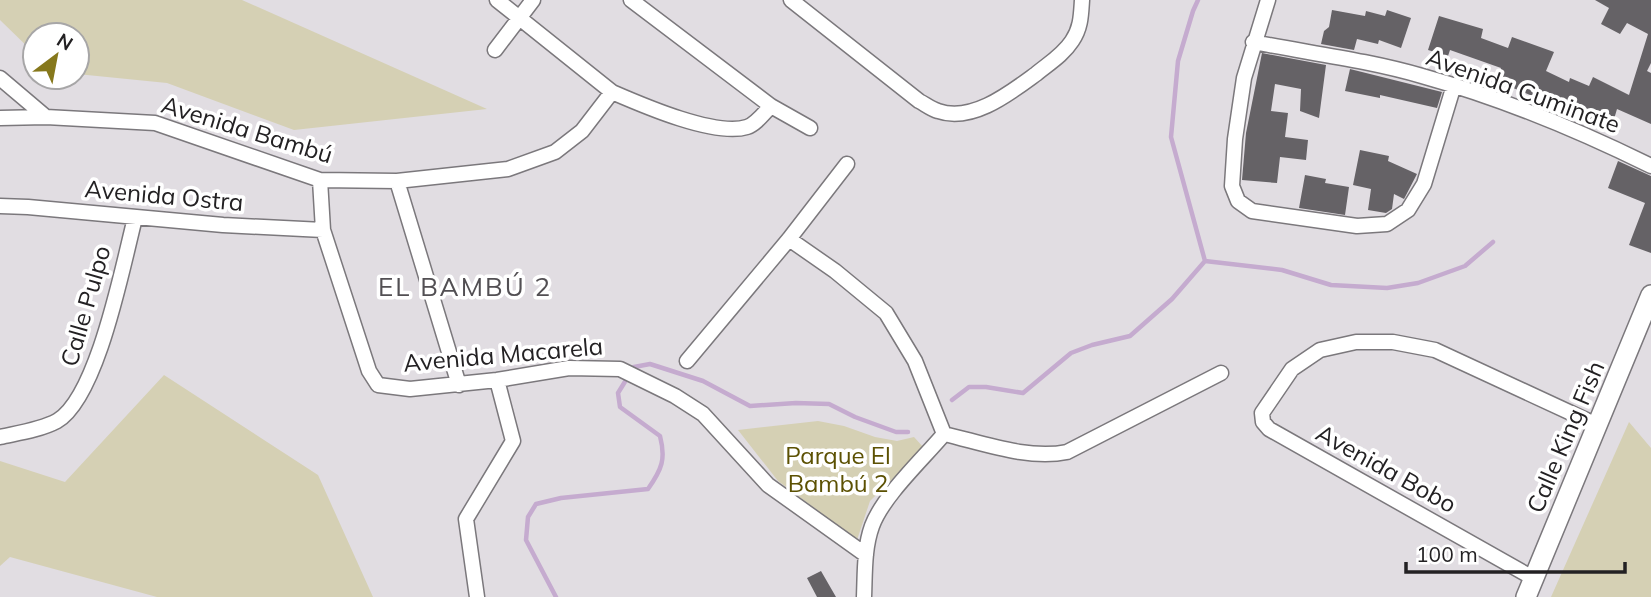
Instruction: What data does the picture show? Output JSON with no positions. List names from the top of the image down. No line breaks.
{"streets":{"street":["Avenida Cuminate","Avenida Bambú","Avenida Ostra","Calle Pulpo","Avenida Macarela","Calle King Fish","Avenida Bobo"]},"crossings":[["Avenida Bambú","Avenida Macarela"],["Avenida Ostra","Calle Pulpo"],["Avenida Ostra","Avenida Macarela"],["Calle King Fish","Avenida Bobo"]],"districts":["EL BAMBÚ 2"],"parks":["Parque El Bambú 2"],"scale_bar":"100 m","north":"top right"}
